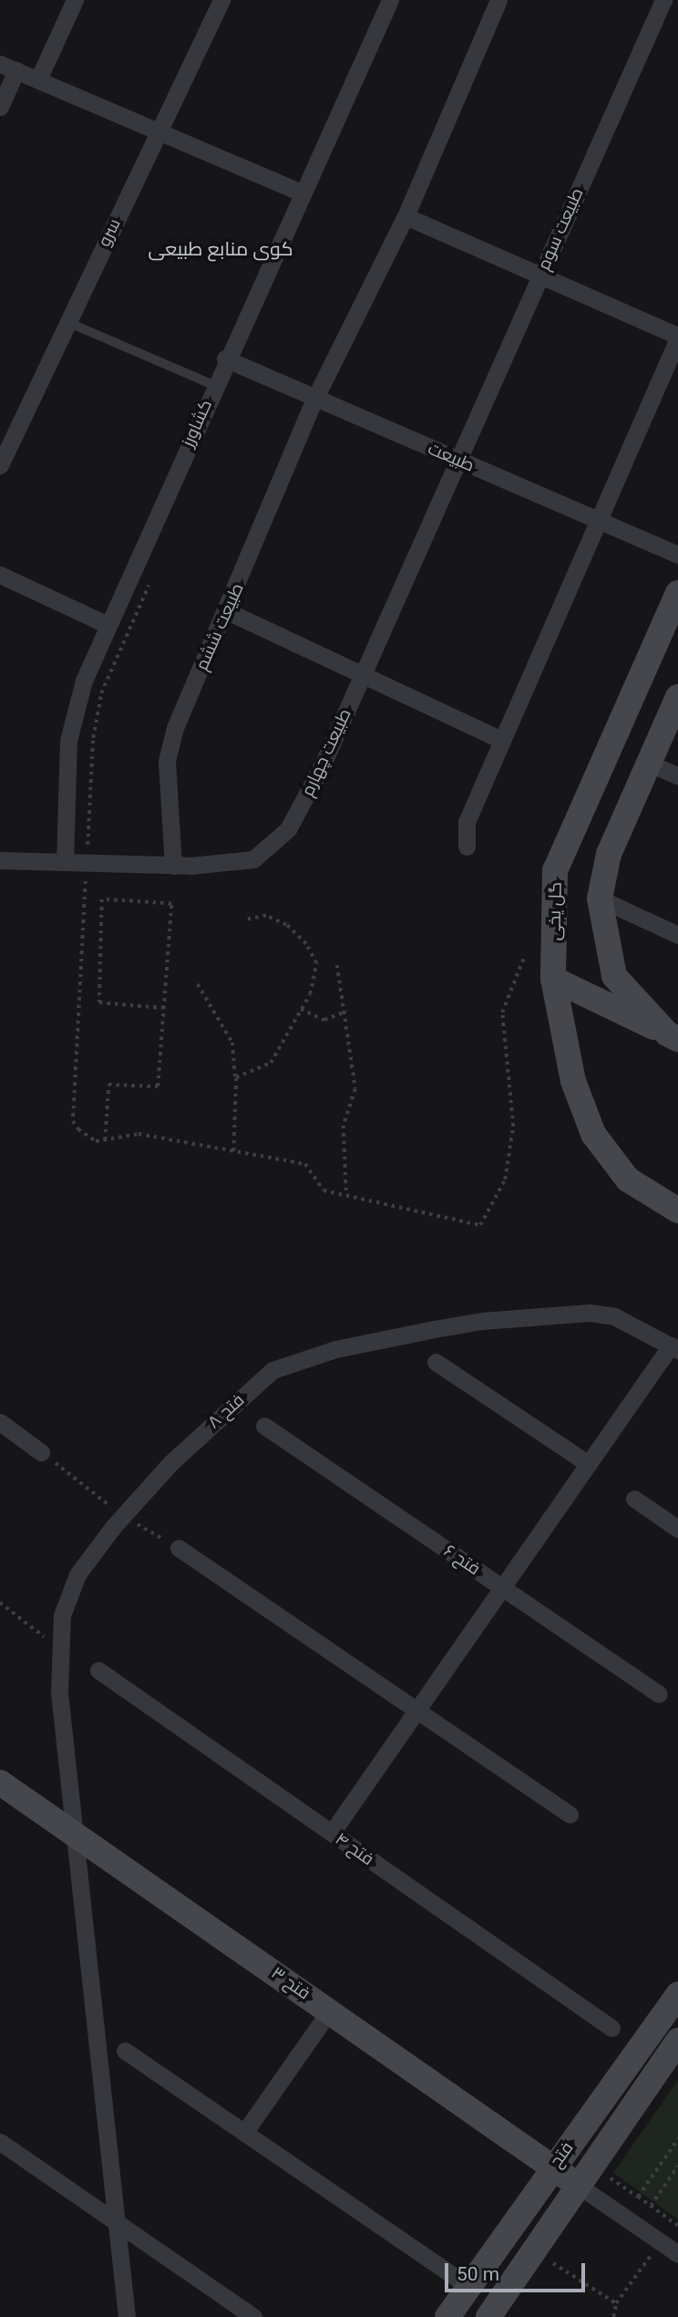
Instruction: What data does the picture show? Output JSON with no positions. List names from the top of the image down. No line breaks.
{"streets":{"street":["طبیعت سوم","سرو","کشاورز","طبیعت","طبیعت ششم","طبیعت چهارم","گل یخی","فتح ۸","فتح ۶","فتح ۴","فتح ۳","فتح"]},"crossings":[["طبیعت سوم","طبیعت"],["طبیعت سوم","طبیعت چهارم"],["کشاورز","طبیعت"],["کشاورز","طبیعت چهارم"],["طبیعت","طبیعت ششم"],["طبیعت","طبیعت چهارم"],["طبیعت ششم","طبیعت چهارم"],["فتح ۸","فتح ۳"],["فتح ۳","فتح"]],"districts":["کوی منابع طبیعی"],"scale_bar":"50 m"}
